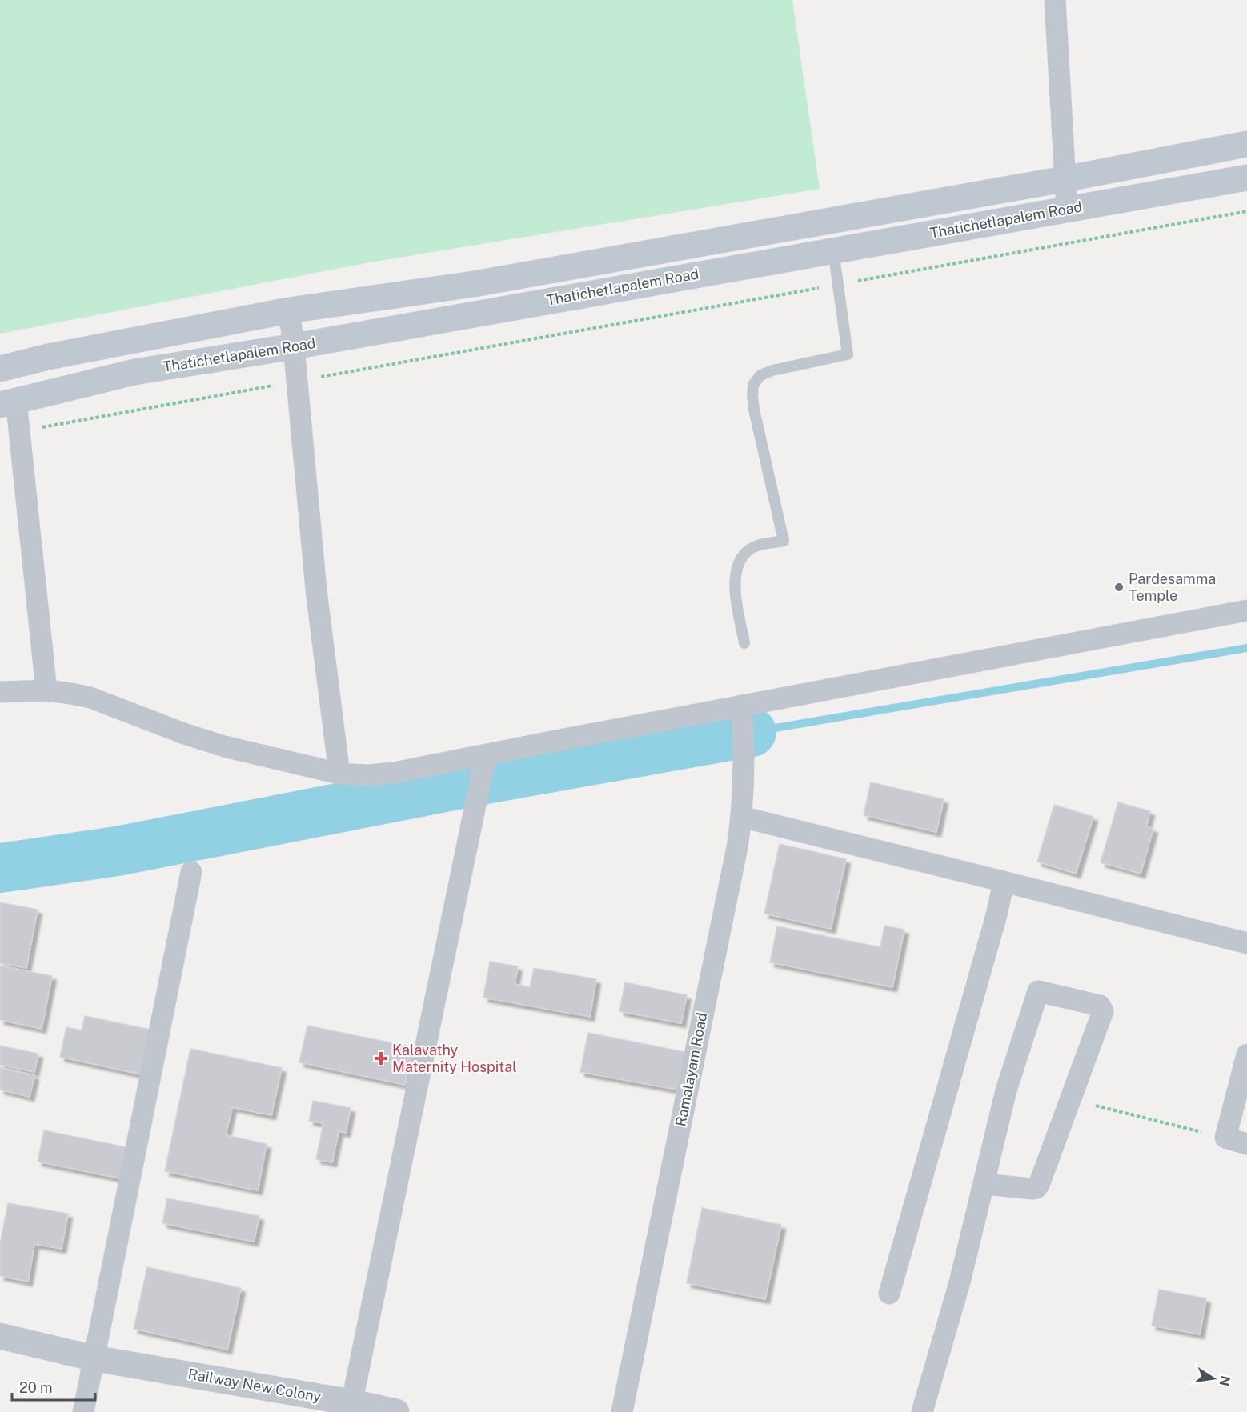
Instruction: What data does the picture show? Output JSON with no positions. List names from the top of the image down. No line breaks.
{"streets":{"main road":["Thatichetlapalem Road"],"street":["Ramalayam Road","Railway New Colony"]},"places":{"other":["Pardesamma Temple"],"health":["Kalavathy Maternity Hospital"]},"scale_bar":"20 m","north":"right"}
